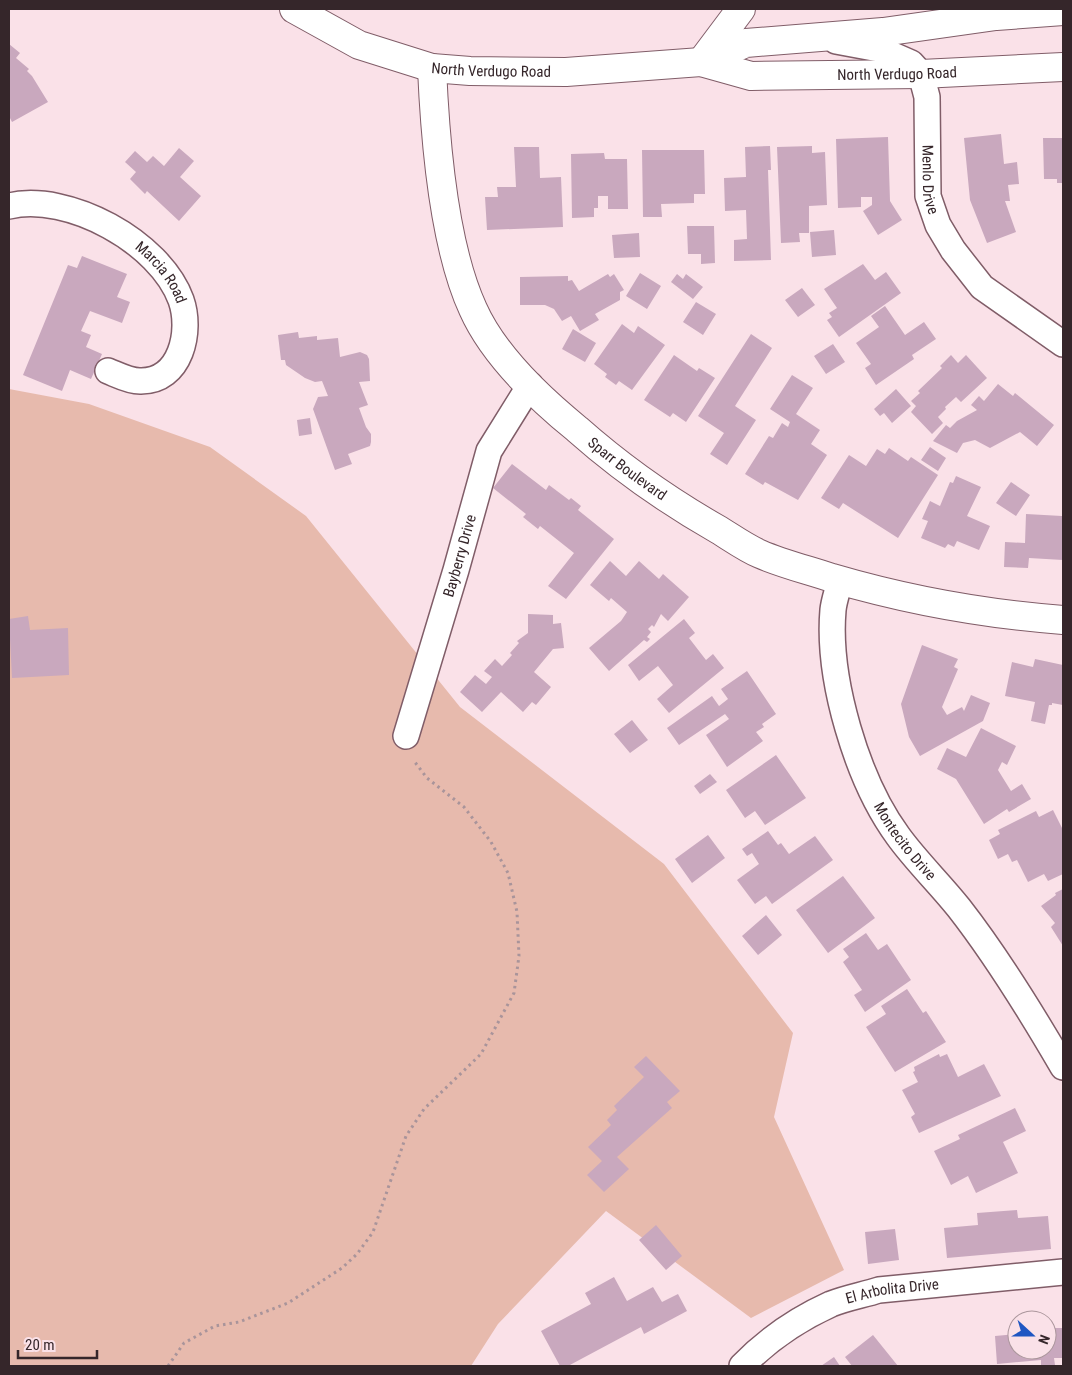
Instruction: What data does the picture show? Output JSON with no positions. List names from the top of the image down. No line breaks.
{"streets":{"main road":["North Verdugo Road","Sparr Boulevard"],"street":["Menlo Drive","Marcia Road","Bayberry Drive","Montecito Drive","El Arbolita Drive"]},"crossings":[["North Verdugo Road","Menlo Drive"],["North Verdugo Road","Sparr Boulevard"],["Sparr Boulevard","Bayberry Drive"],["Sparr Boulevard","Montecito Drive"]],"scale_bar":"20 m","north":"right"}
